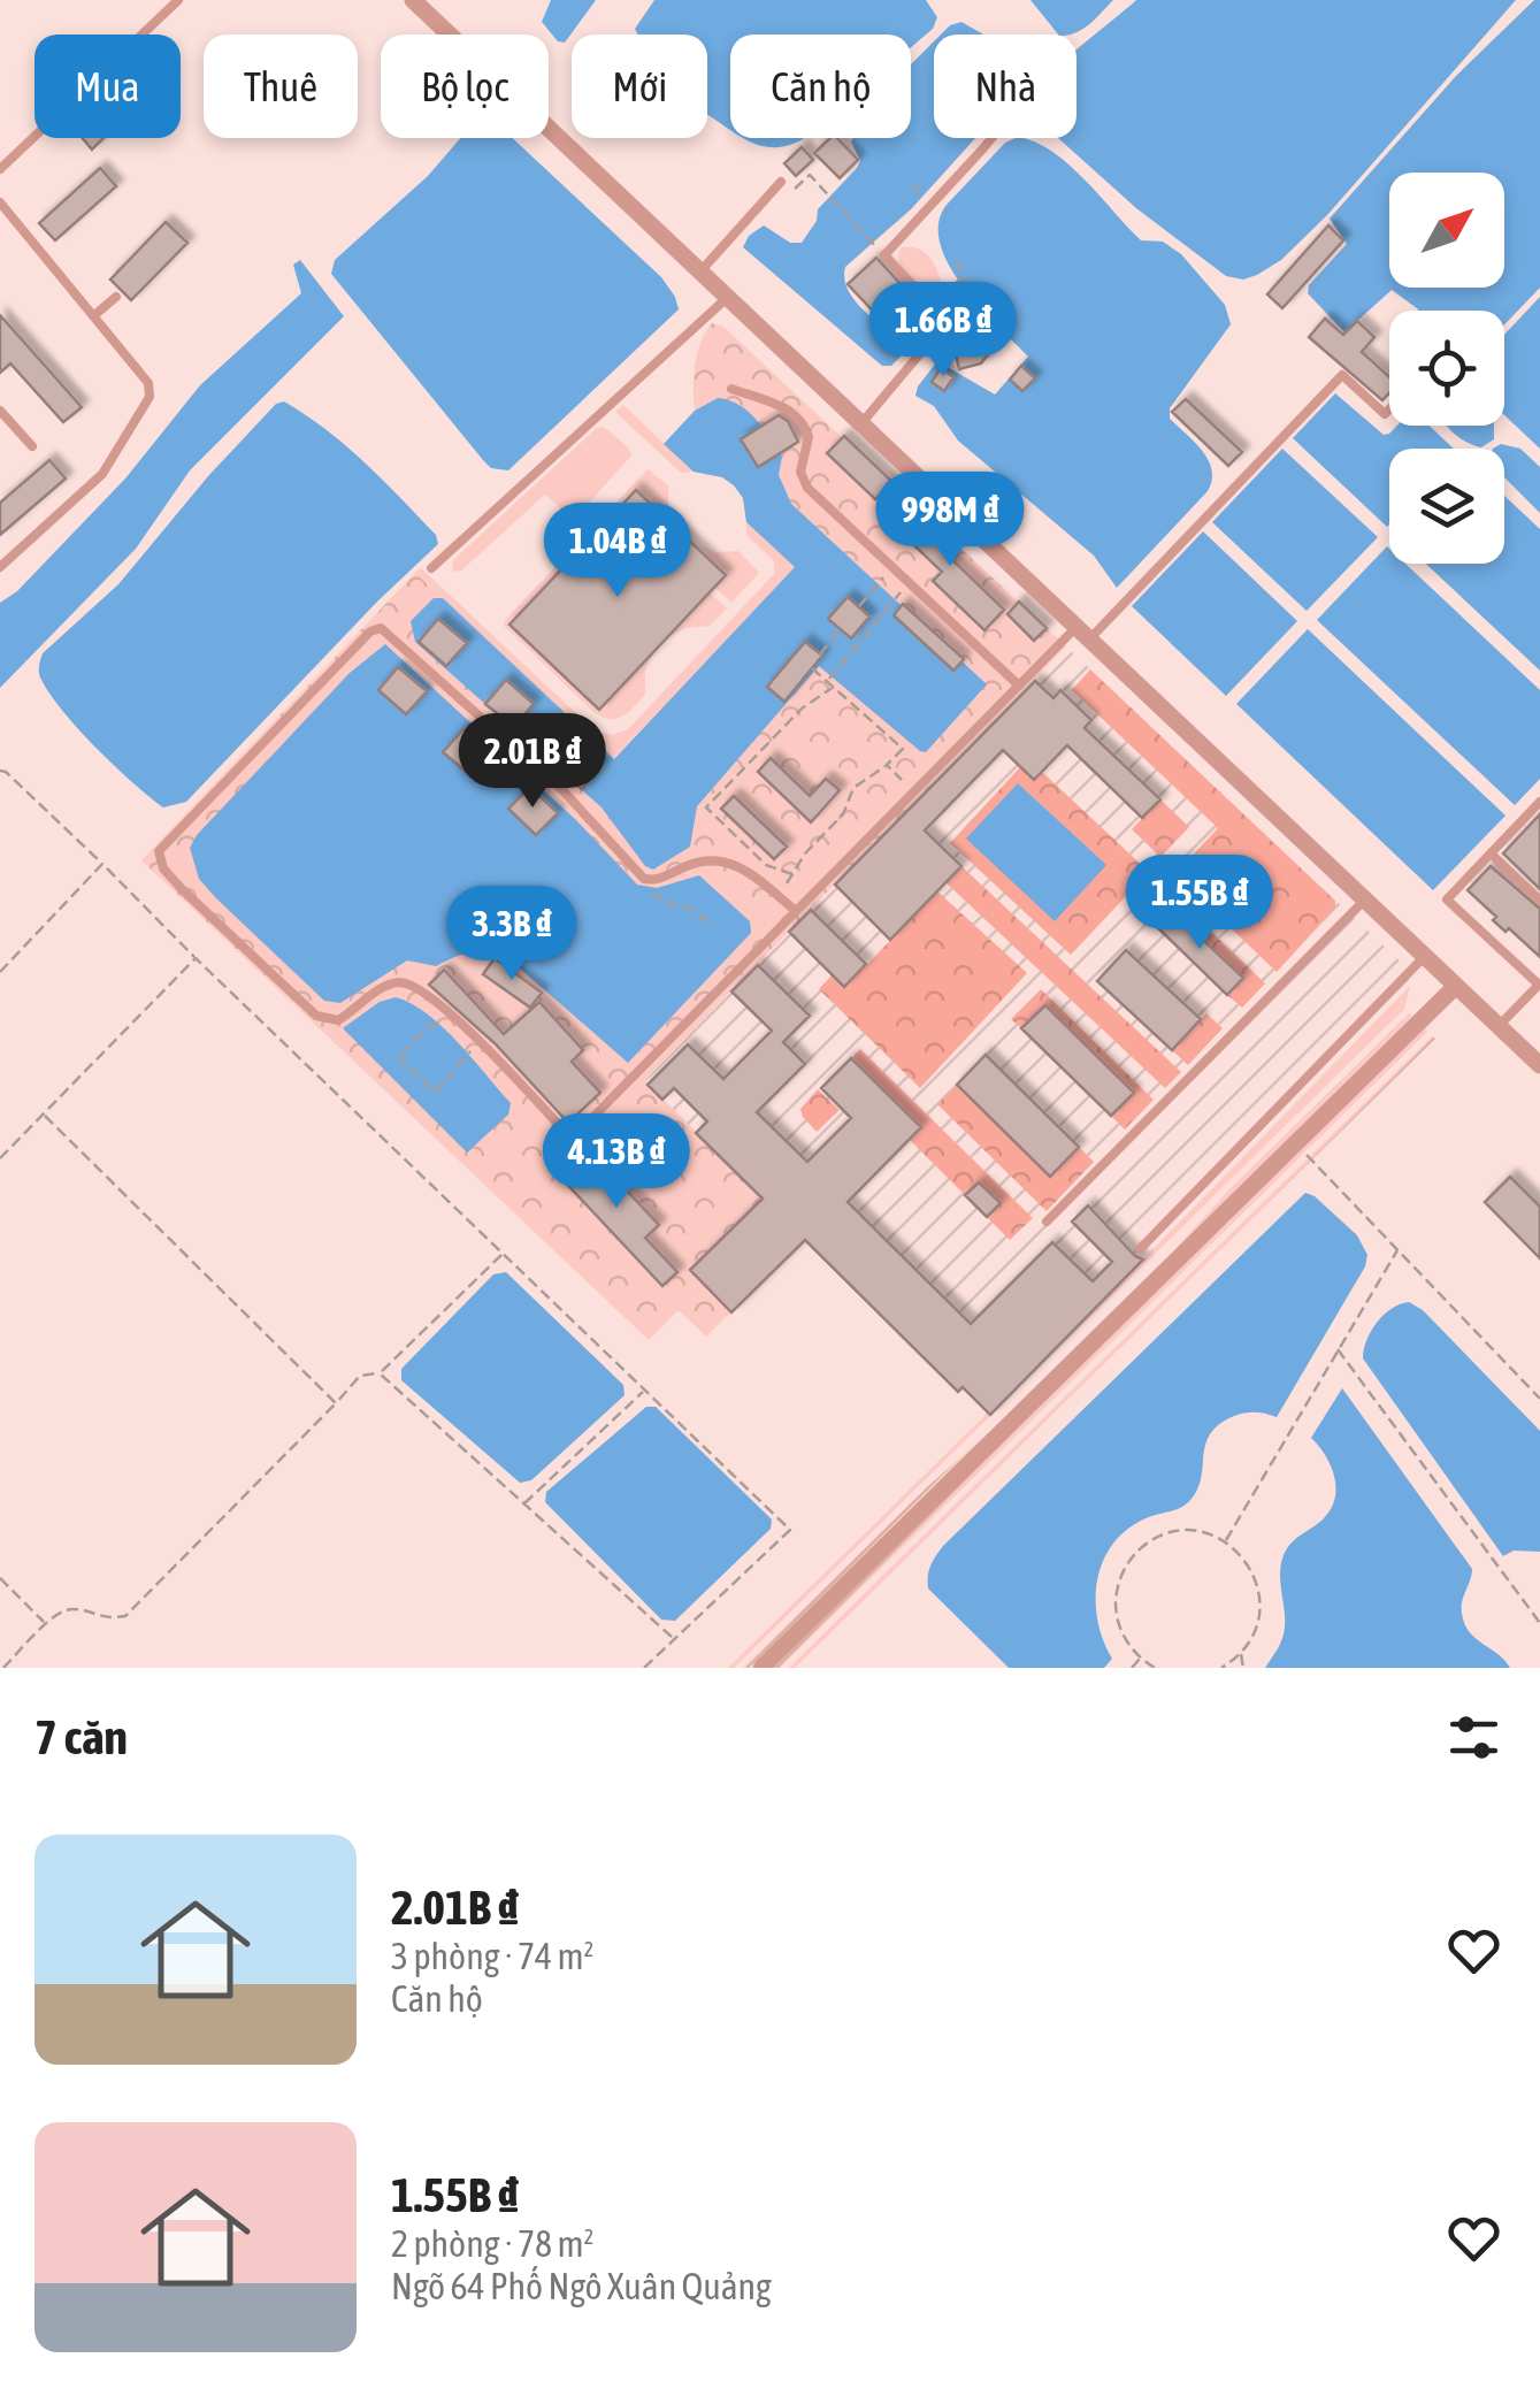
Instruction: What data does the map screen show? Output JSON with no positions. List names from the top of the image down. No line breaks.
{"north":"top right","page":{"chip":["Mua","Thuê","Bộ lọc","Mới","Căn hộ","Nhà"],"price":["1.66B ₫","998M ₫","1.04B ₫","2.01B ₫","1.55B ₫","3.3B ₫","4.13B ₫"],"heading":"7 căn","list":[{"name":"2.01B ₫","note":"3 phòng · 74 m² · Căn hộ"},{"name":"1.55B ₫","note":"2 phòng · 78 m² · Ngõ 64 Phố Ngô Xuân Quảng"}]}}
